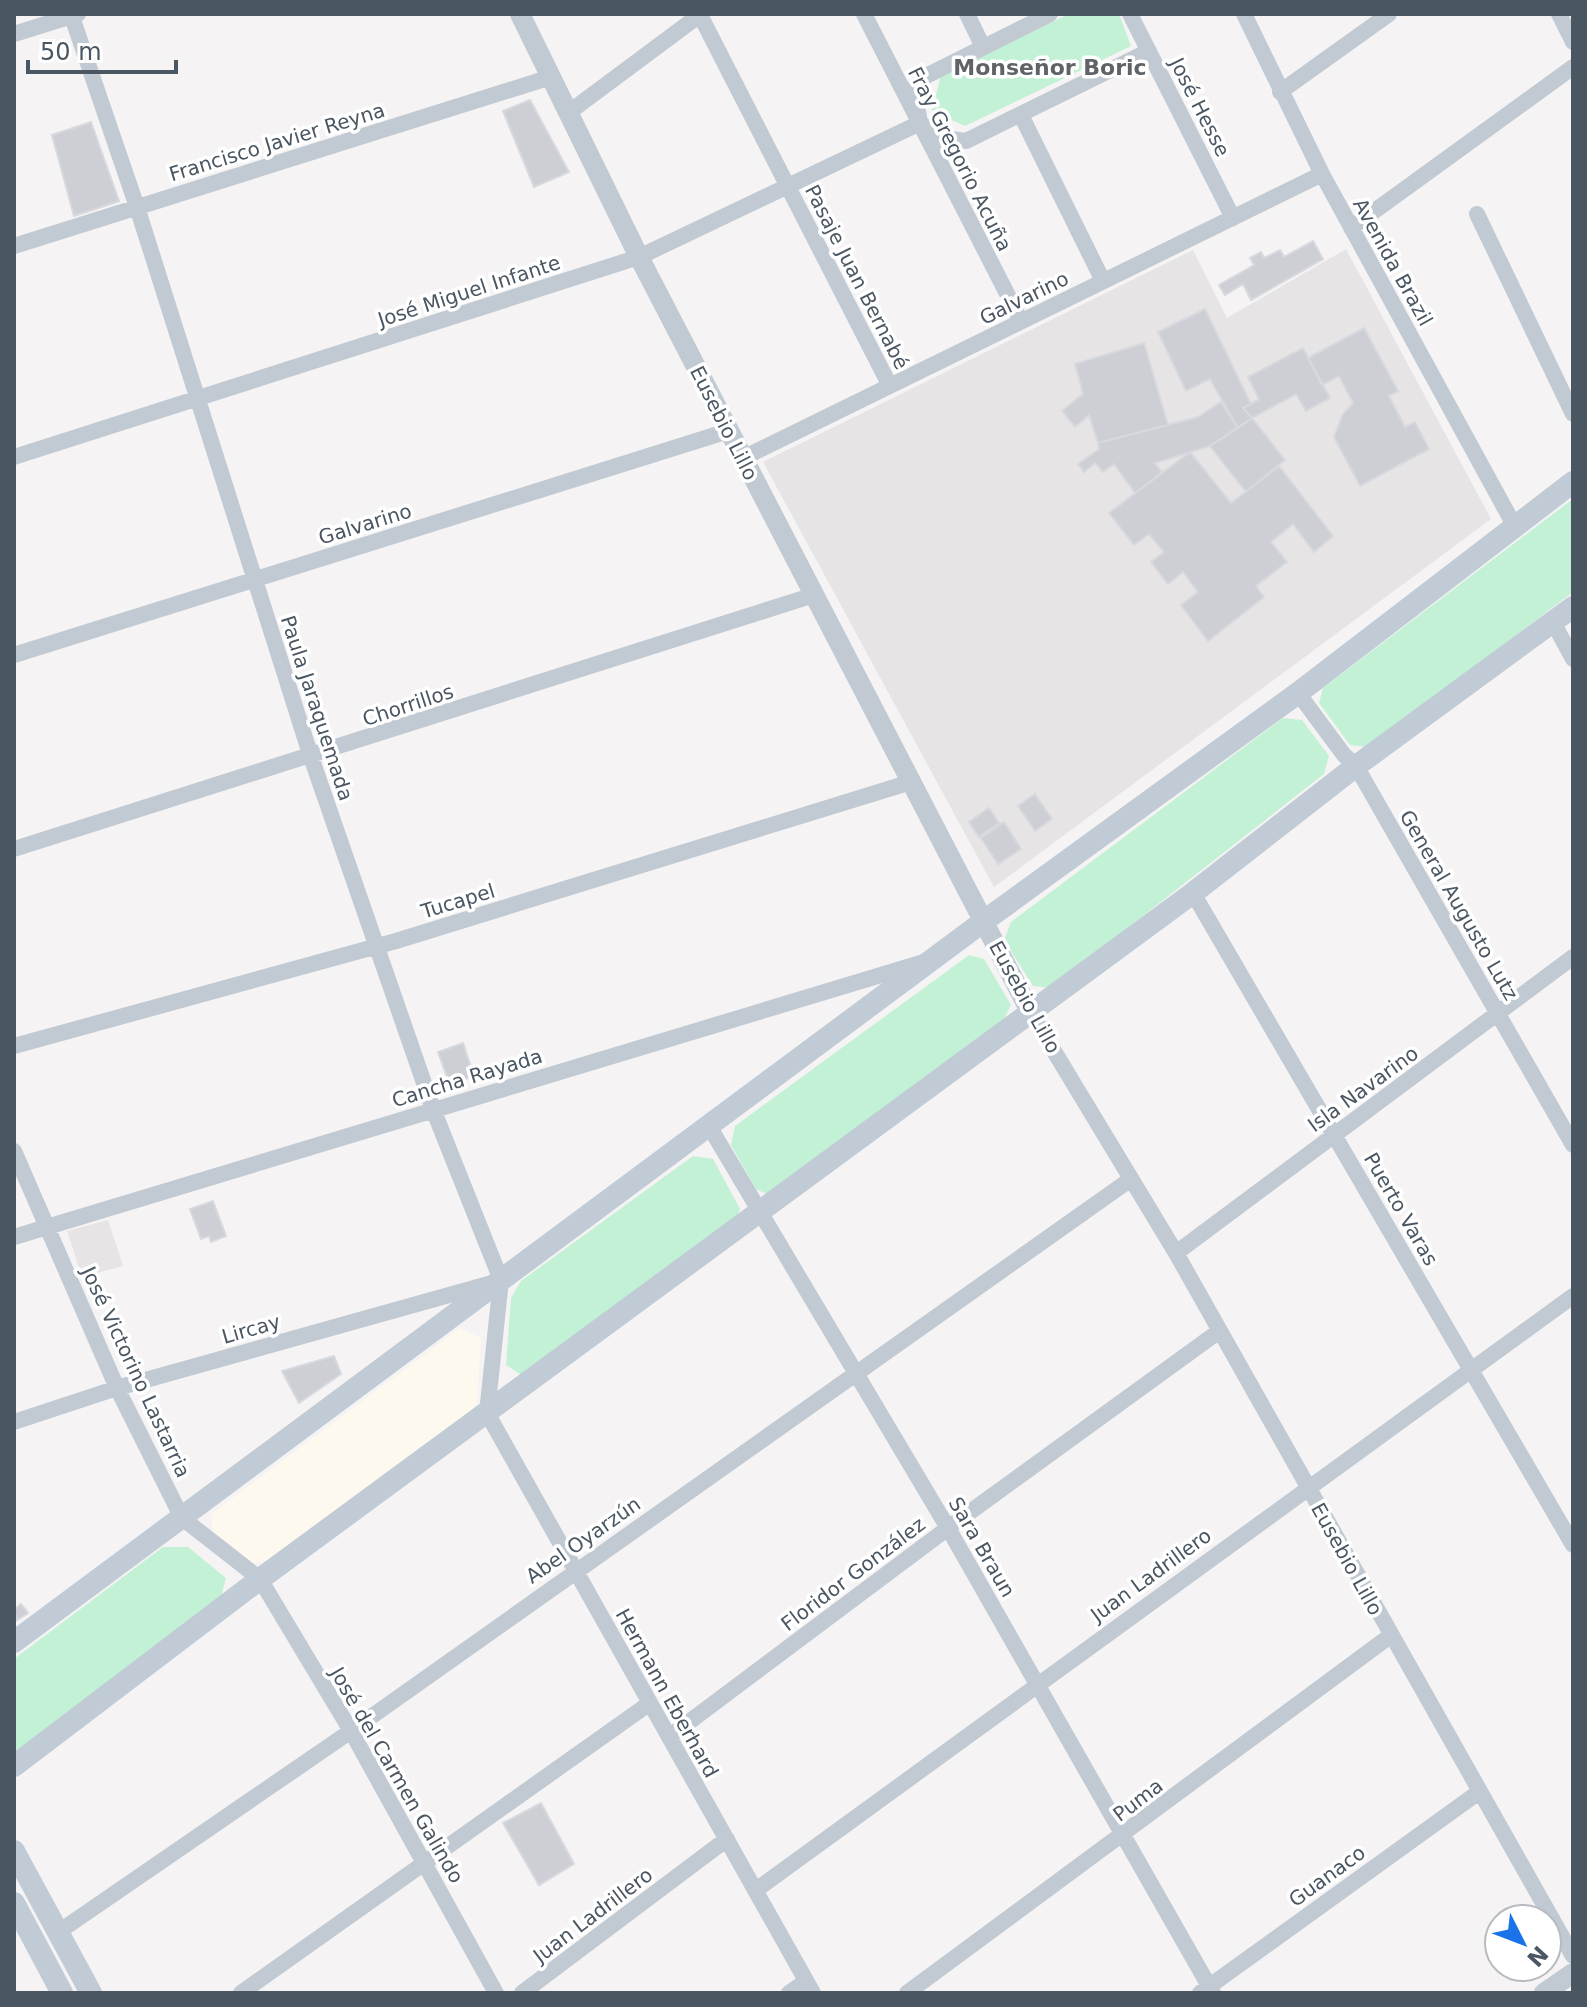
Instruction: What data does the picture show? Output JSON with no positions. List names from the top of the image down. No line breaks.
{"streets":{"street":["José Hesse","Francisco Javier Reyna","Fray Gregorio Acuña","Avenida Brazil","Pasaje Juan Bernabé","José Miguel Infante","Galvarino","Eusebio Lillo","Chorrillos","Paula Jaraquemada","Tucapel","General Augusto Lutz","Cancha Rayada","Isla Navarino","Puerto Varas","Lircay","José Victorino Lastarria","Abel Oyarzún","Sara Braun","Floridor González","Juan Ladrillero","Hermann Eberhard","José del Carmen Galindo","Puma","Guanaco"]},"crossings":[["José Hesse","Galvarino"],["Francisco Javier Reyna","Eusebio Lillo"],["Francisco Javier Reyna","Paula Jaraquemada"],["Fray Gregorio Acuña","José Miguel Infante"],["Fray Gregorio Acuña","Galvarino"],["Avenida Brazil","Galvarino"],["Pasaje Juan Bernabé","José Miguel Infante"],["Pasaje Juan Bernabé","Galvarino"],["José Miguel Infante","Eusebio Lillo"],["José Miguel Infante","Paula Jaraquemada"],["Galvarino","Eusebio Lillo"],["Galvarino","Paula Jaraquemada"],["Eusebio Lillo","Chorrillos"],["Eusebio Lillo","Tucapel"],["Eusebio Lillo","Isla Navarino"],["Eusebio Lillo","Abel Oyarzún"],["Eusebio Lillo","Floridor González"],["Eusebio Lillo","Juan Ladrillero"],["Eusebio Lillo","Puma"],["Eusebio Lillo","Guanaco"],["Chorrillos","Paula Jaraquemada"],["Paula Jaraquemada","Tucapel"],["Paula Jaraquemada","Cancha Rayada"],["Paula Jaraquemada","Lircay"],["Paula Jaraquemada","Hermann Eberhard"],["General Augusto Lutz","Isla Navarino"],["Cancha Rayada","José Victorino Lastarria"],["Isla Navarino","Puerto Varas"],["Puerto Varas","Juan Ladrillero"],["Lircay","José Victorino Lastarria"],["José Victorino Lastarria","José del Carmen Galindo"],["Abel Oyarzún","Sara Braun"],["Abel Oyarzún","Hermann Eberhard"],["Abel Oyarzún","José del Carmen Galindo"],["Sara Braun","Floridor González"],["Sara Braun","Juan Ladrillero"],["Sara Braun","Puma"],["Sara Braun","Guanaco"],["Floridor González","Hermann Eberhard"],["Juan Ladrillero","Hermann Eberhard"]],"districts":["Monseñor Boric"],"scale_bar":"50 m","north":"bottom right"}
